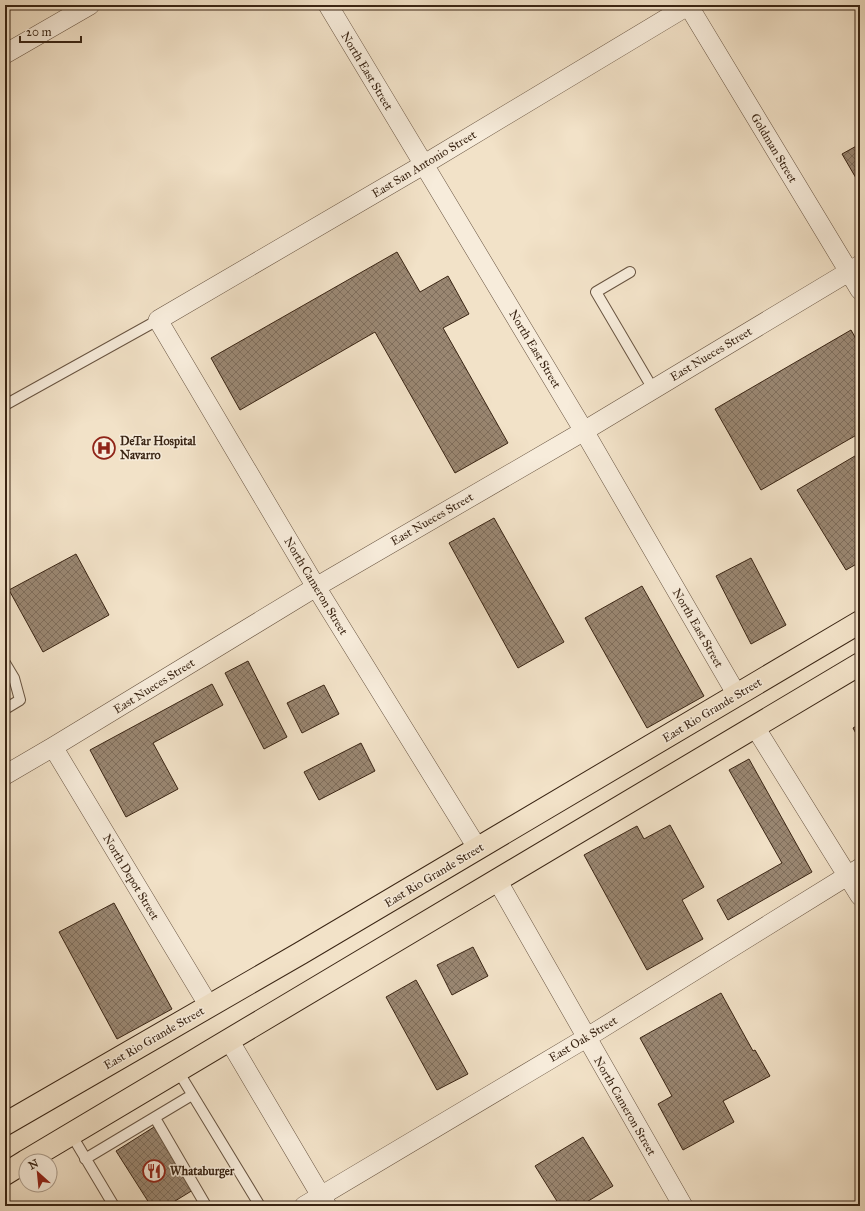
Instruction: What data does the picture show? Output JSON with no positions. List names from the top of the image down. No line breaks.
{"streets":{"main road":["East Rio Grande Street"],"street":["North East Street","Goldman Street","East San Antonio Street","East Nueces Street","North Cameron Street","North Depot Street","East Oak Street"]},"crossings":[["North East Street","East San Antonio Street"],["North East Street","East Nueces Street"],["North East Street","East Rio Grande Street"],["Goldman Street","East San Antonio Street"],["Goldman Street","East Nueces Street"],["East San Antonio Street","North Cameron Street"],["East Nueces Street","North Cameron Street"],["East Nueces Street","North Depot Street"],["North Cameron Street","East Rio Grande Street"],["North Cameron Street","East Oak Street"],["East Rio Grande Street","North Depot Street"]],"places":{"hospital":["DeTar Hospital Navarro"],"restaurant":["Whataburger"]},"scale_bar":"20 m","north":"top left"}
